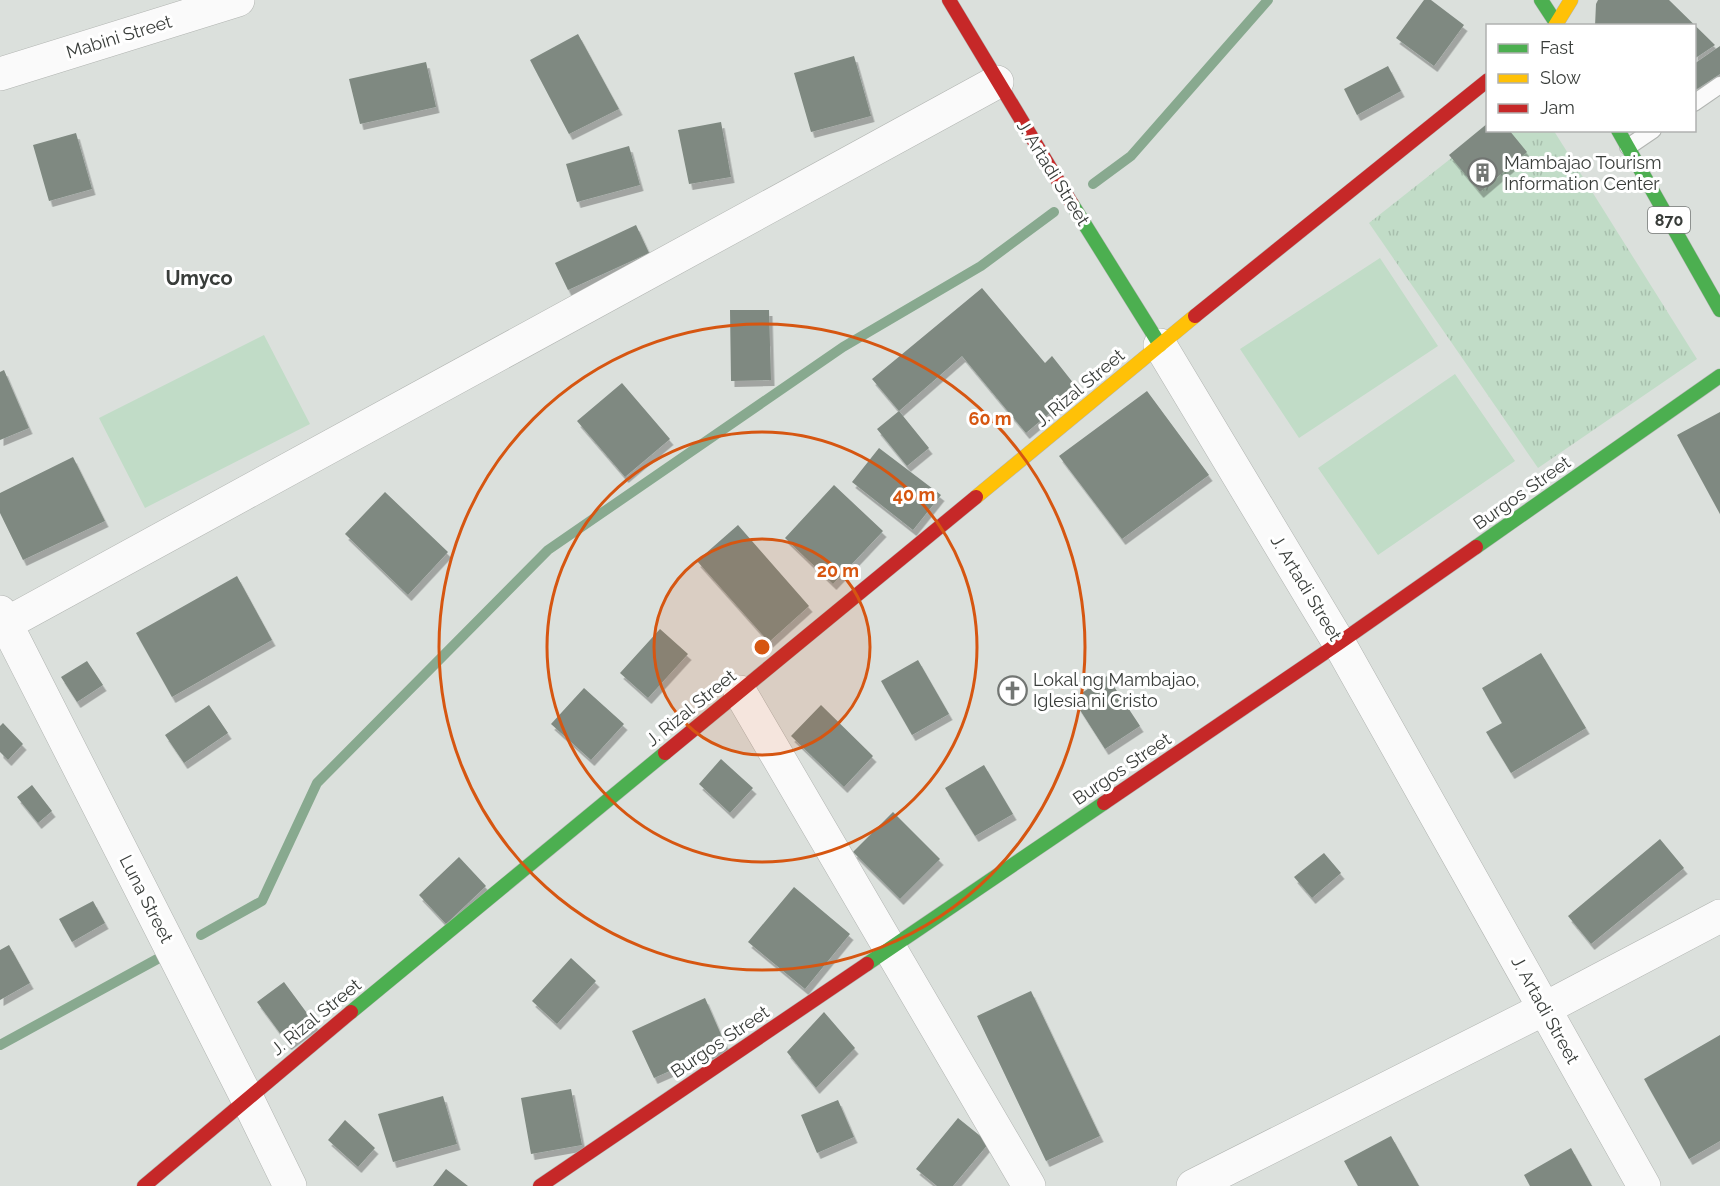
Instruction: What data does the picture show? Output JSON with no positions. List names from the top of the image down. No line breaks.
{"streets":{"main road":["J. Artadi Street","870","J. Rizal Street","Burgos Street"],"street":["Mabini Street","Luna Street"]},"crossings":[["J. Artadi Street","J. Rizal Street"],["J. Artadi Street","Burgos Street"],["J. Rizal Street","Luna Street"]],"districts":["Umyco"],"places":{"building":["Mambajao Tourism Information Center"],"church":["Lokal ng Mambajao, Iglesia ni Cristo"]},"legend":["Fast","Slow","Jam"],"rings":["60 m","40 m","20 m"]}
